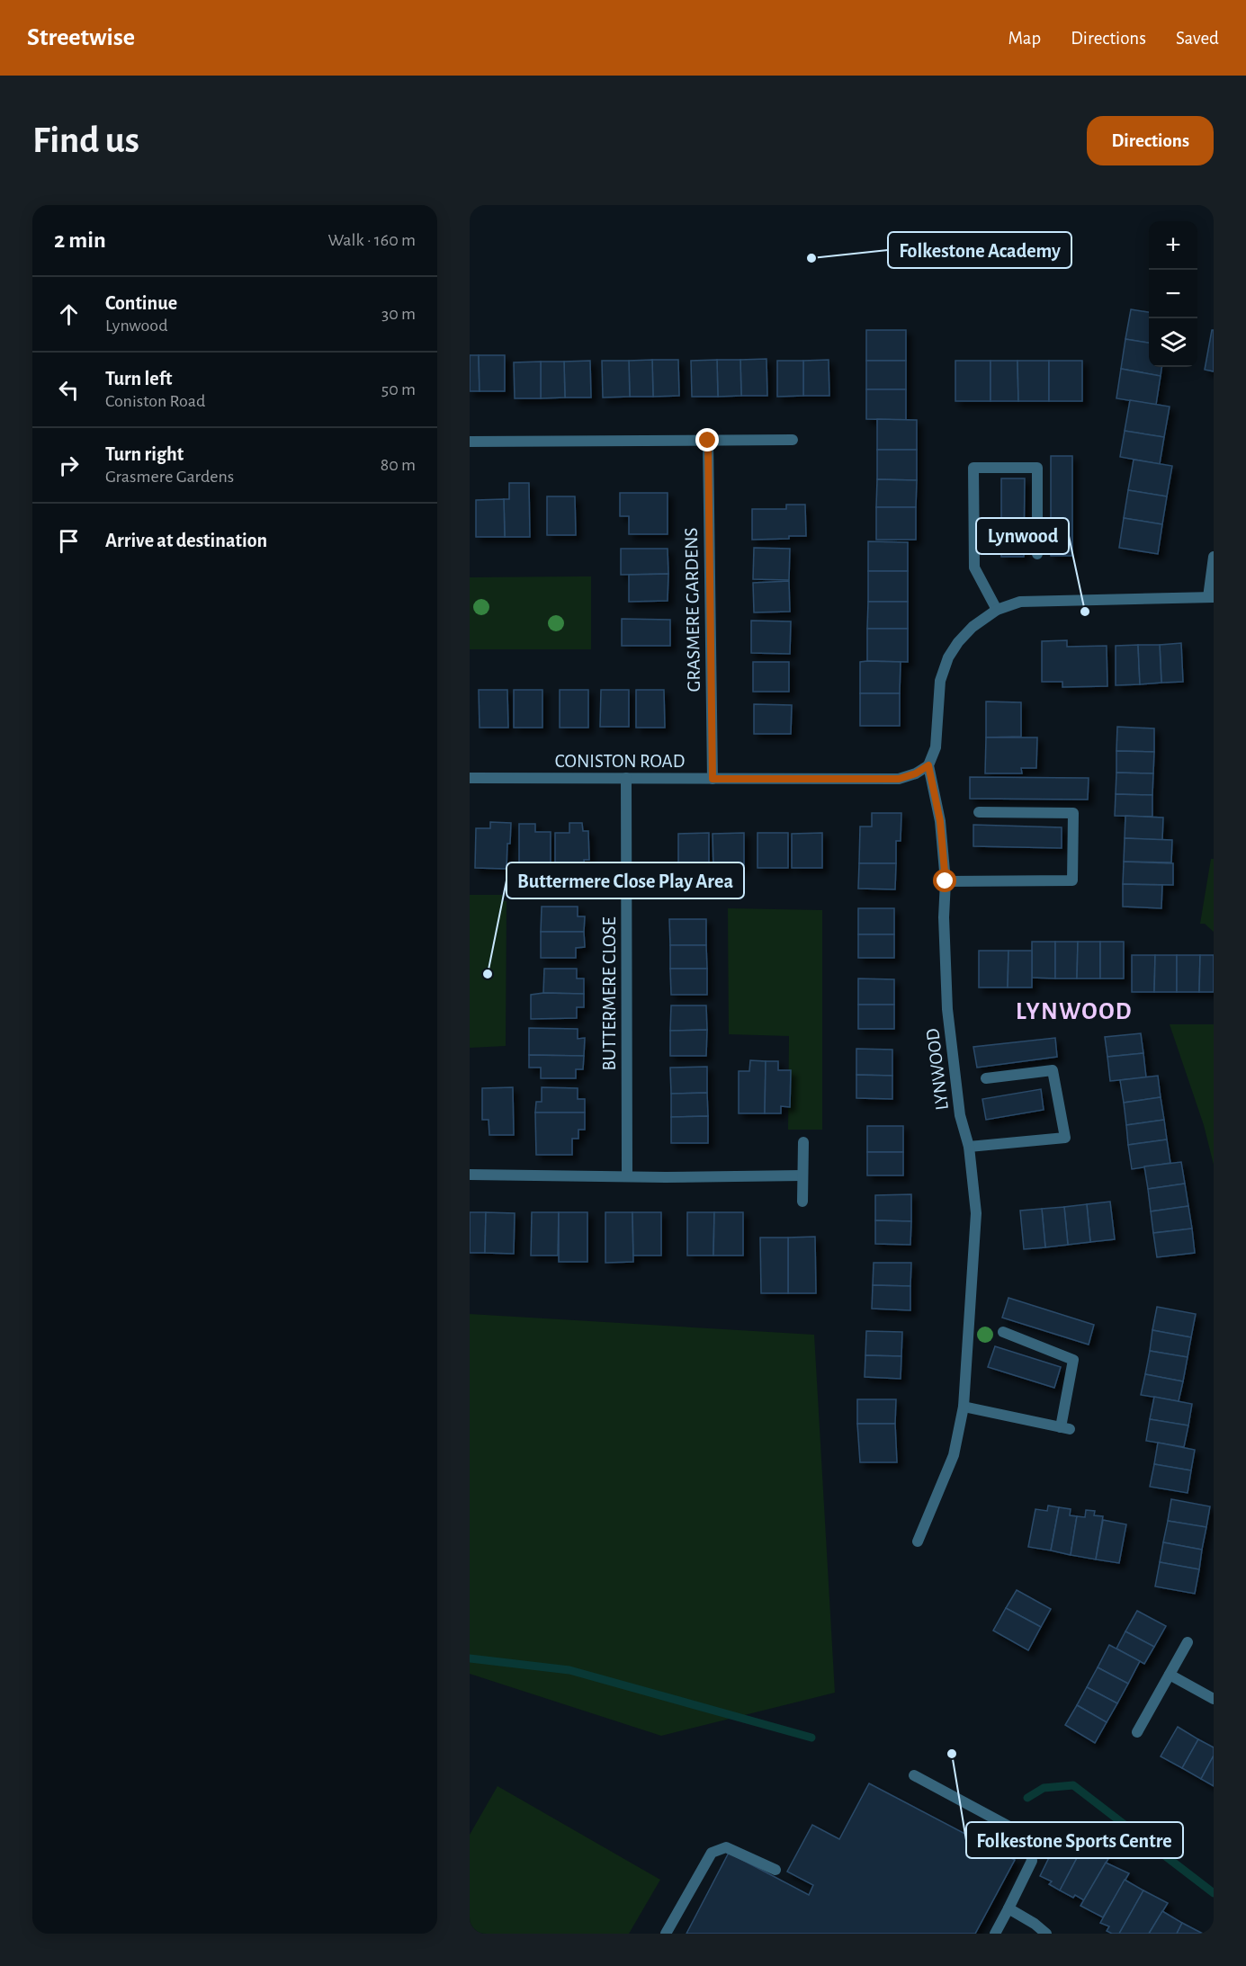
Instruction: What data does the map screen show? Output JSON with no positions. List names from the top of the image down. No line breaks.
{"streets":{"street":["GRASMERE GARDENS","CONISTON ROAD","BUTTERMERE CLOSE","LYNWOOD"]},"crossings":[["GRASMERE GARDENS","CONISTON ROAD"],["CONISTON ROAD","BUTTERMERE CLOSE"],["CONISTON ROAD","LYNWOOD"]],"districts":["LYNWOOD"],"places":["Folkestone Academy","Lynwood","Buttermere Close Play Area","Folkestone Sports Centre"],"page":{"header":"Streetwise","nav":["Map","Directions","Saved"],"buttons":"Directions","title":"Find us","heading":["2 min","Walk · 160 m"],"map_buttons":["+","−"],"list":[["Continue","Lynwood","30 m"],["Turn left","Coniston Road","50 m"],["Turn right","Grasmere Gardens","80 m"],"Arrive at destination"]}}
